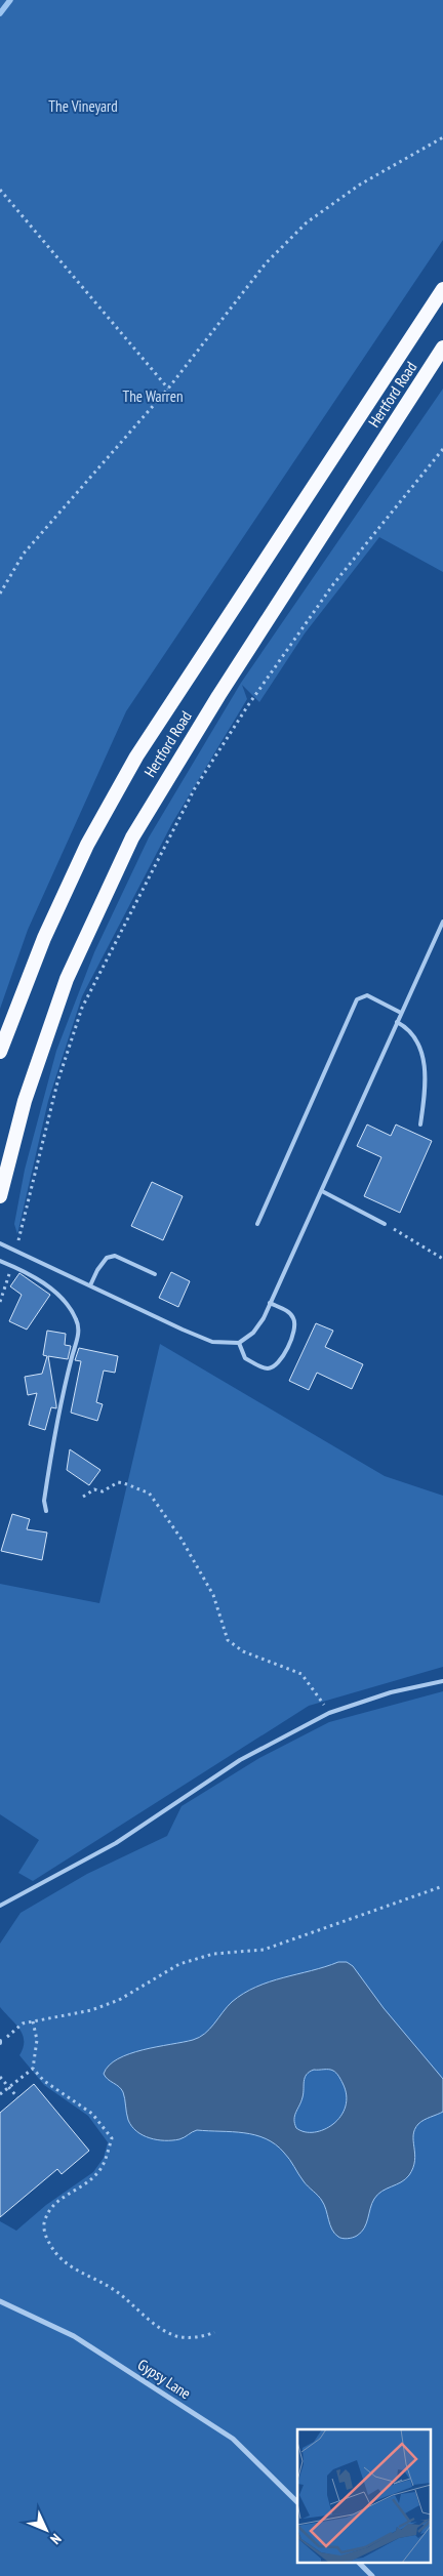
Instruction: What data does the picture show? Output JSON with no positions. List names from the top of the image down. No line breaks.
{"streets":{"highway":["Hertford Road"],"street":["Gypsy Lane"]},"parks":["The Vineyard","The Warren"],"north":"bottom right"}
